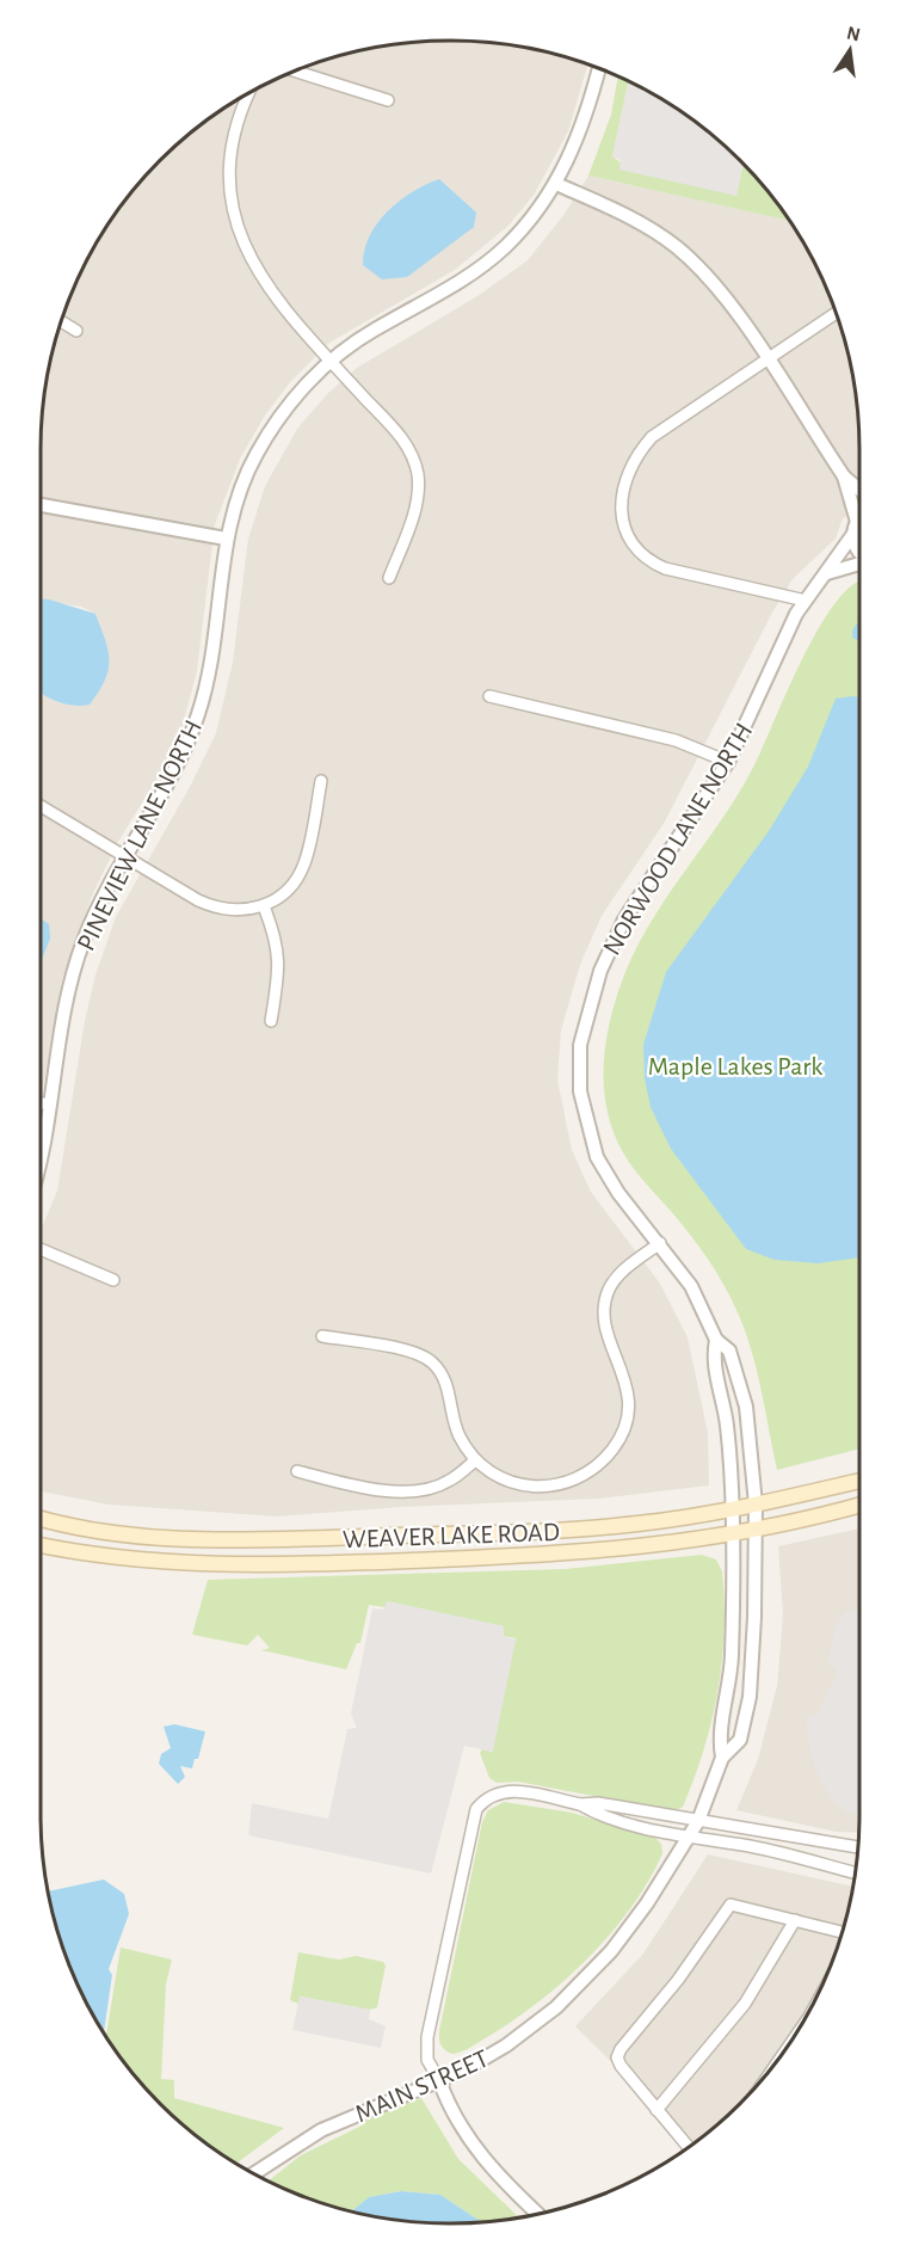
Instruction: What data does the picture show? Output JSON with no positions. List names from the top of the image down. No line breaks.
{"streets":{"main road":["WEAVER LAKE ROAD"],"street":["PINEVIEW LANE NORTH","NORWOOD LANE NORTH","MAIN STREET"]},"crossings":[["NORWOOD LANE NORTH","WEAVER LAKE ROAD"],["NORWOOD LANE NORTH","MAIN STREET"],["WEAVER LAKE ROAD","MAIN STREET"]],"parks":["Maple Lakes Park"],"north":"top"}
